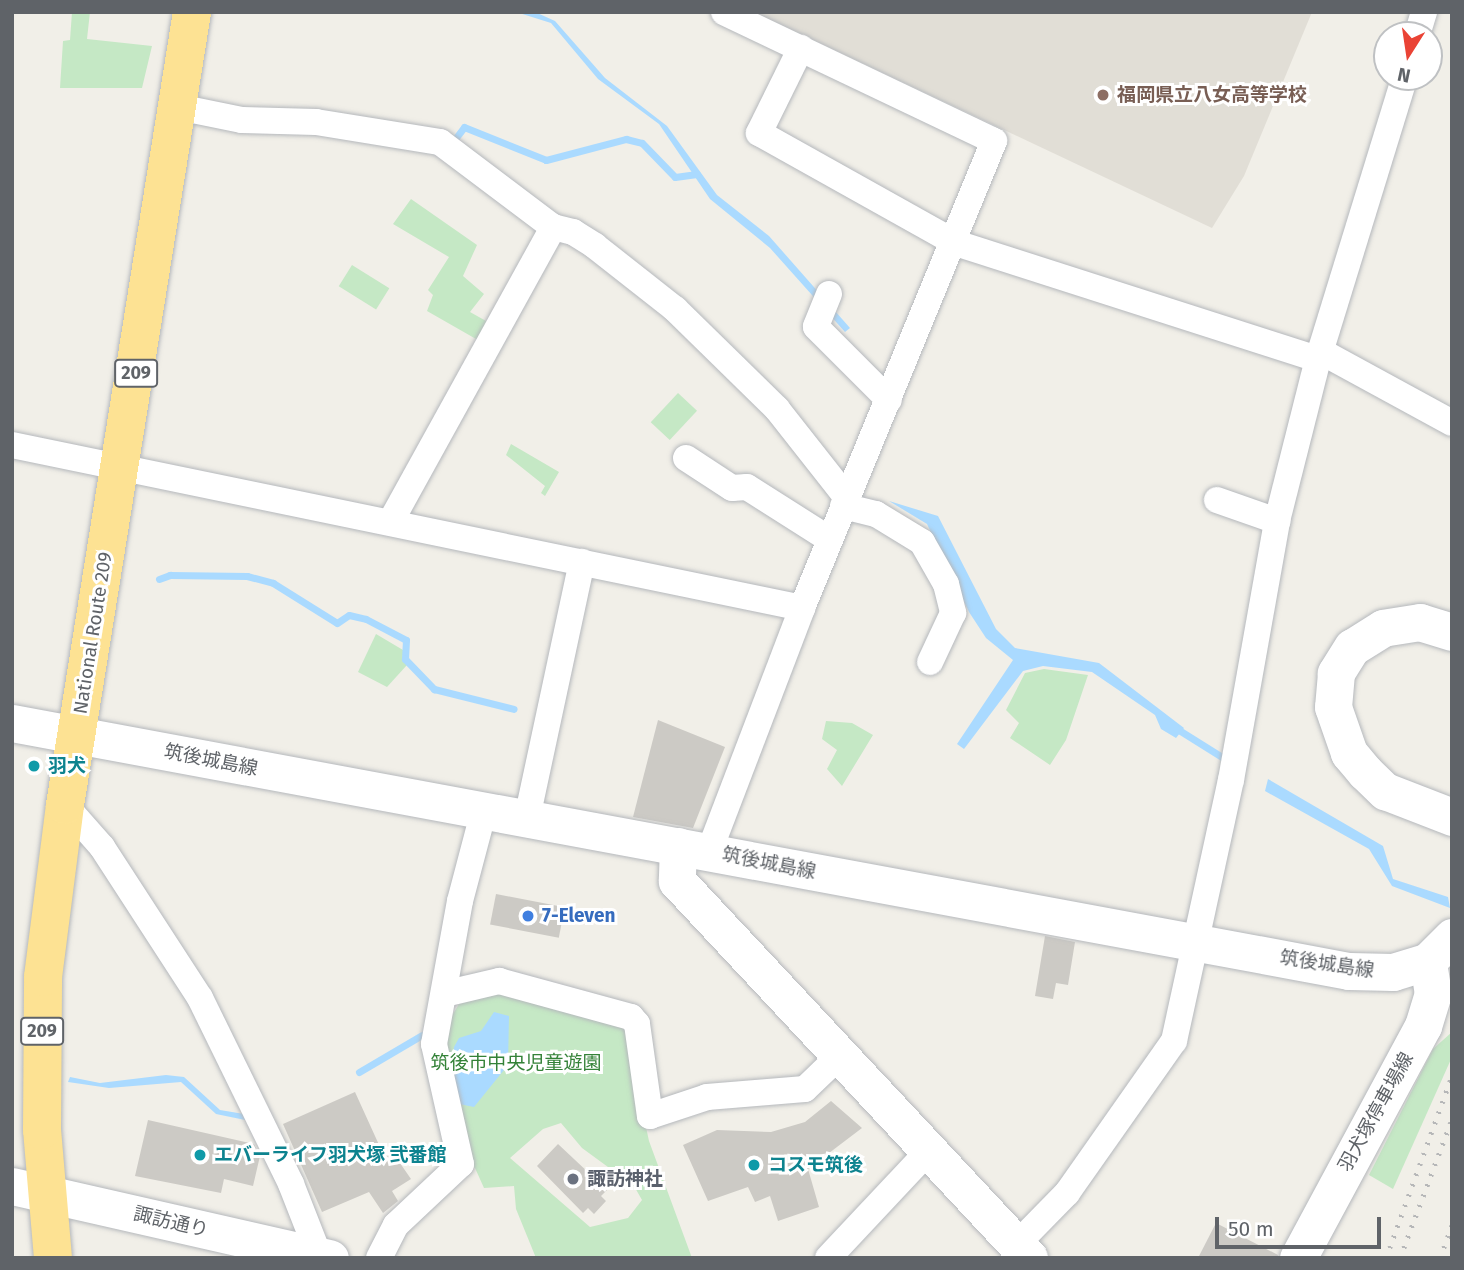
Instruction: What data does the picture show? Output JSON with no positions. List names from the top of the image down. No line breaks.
{"streets":{"highway":["209","National Route 209"],"main road":["筑後城島線","羽犬塚停車場線","諏訪通り"]},"crossings":[["National Route 209","筑後城島線"],["National Route 209","諏訪通り"],["筑後城島線","羽犬塚停車場線"]],"parks":["筑後市中央児童遊園"],"places":["福岡県立八女高等学校","羽犬","7-Eleven","エバーライフ羽犬塚 弐番館","コスモ筑後","諏訪神社"],"scale_bar":"50 m","north":"bottom"}
